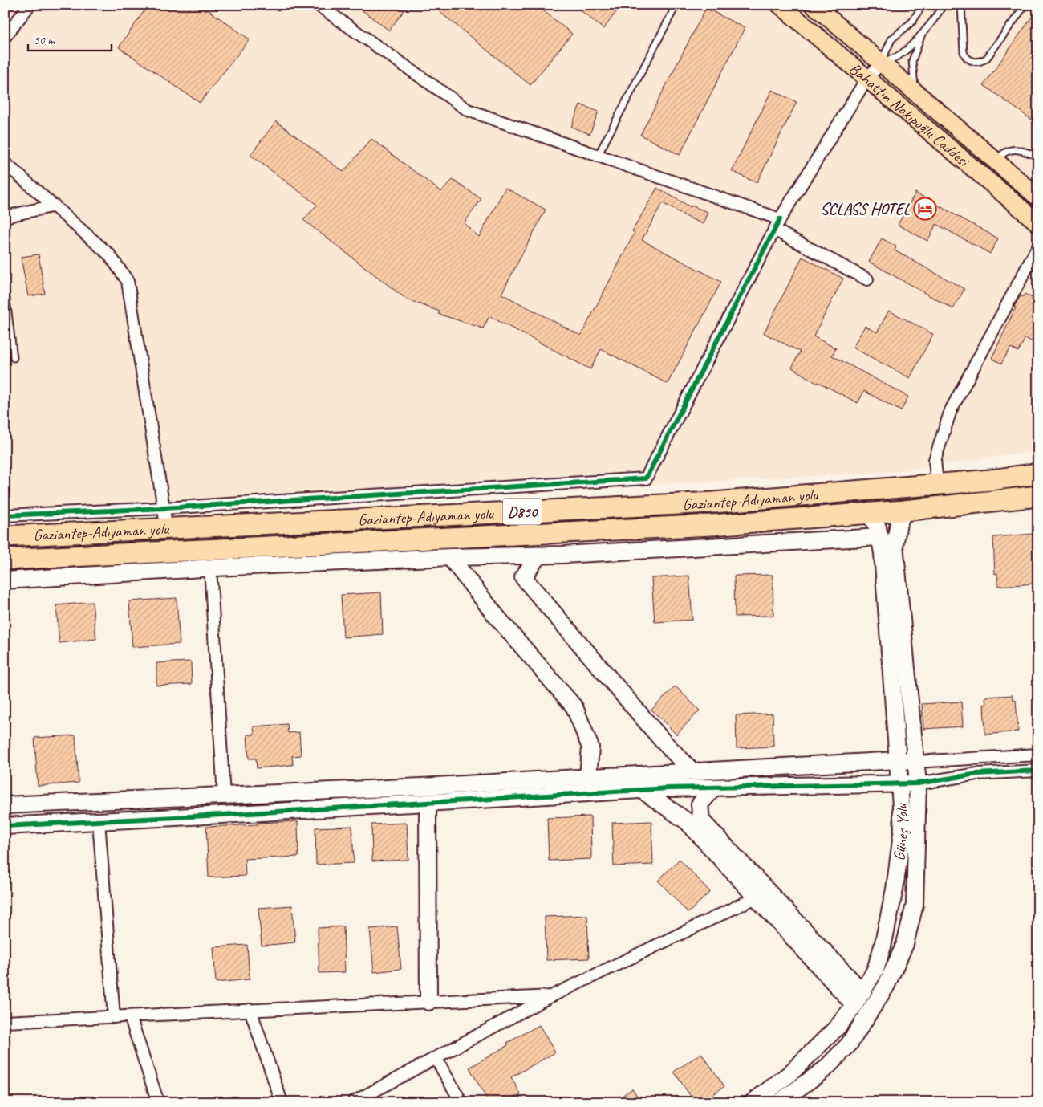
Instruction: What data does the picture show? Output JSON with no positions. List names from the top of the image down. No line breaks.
{"streets":{"highway":["Gaziantep-Adıyaman yolu","D850"],"main road":["Bahattin Nakıpoğlu Caddesi"],"street":["Güneş Yolu"]},"crossings":[["Gaziantep-Adıyaman yolu","Güneş Yolu"]],"places":{"hotel":["SCLASS HOTEL"]},"scale_bar":"50 m"}
